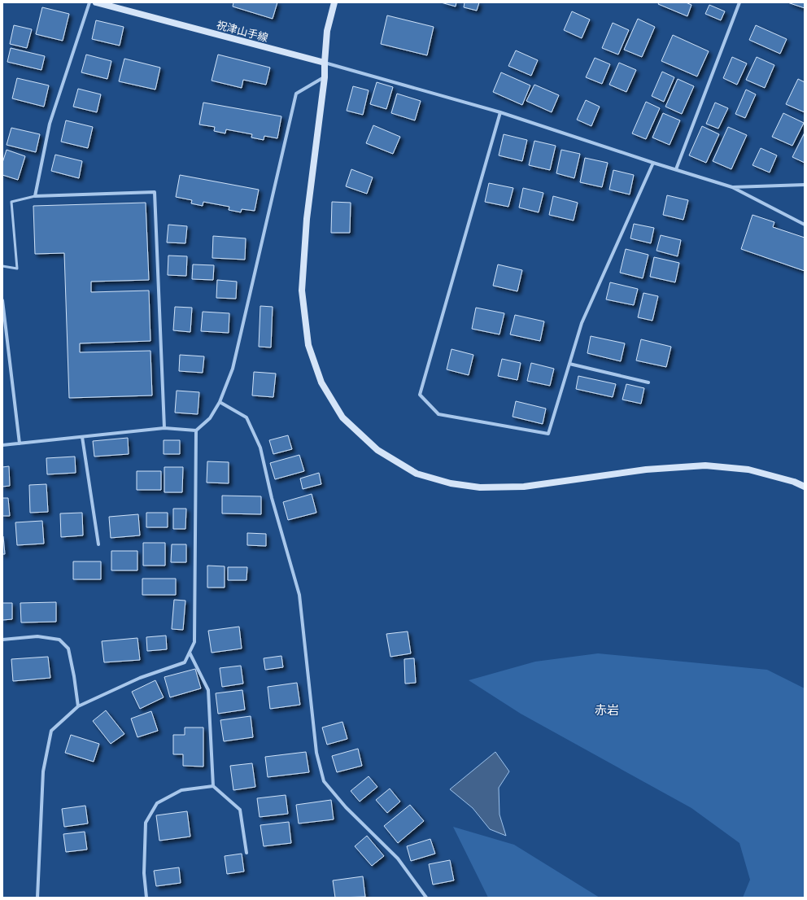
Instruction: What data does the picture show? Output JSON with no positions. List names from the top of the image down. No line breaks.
{"streets":{"street":["祝津山手線"]},"districts":["赤岩"]}
